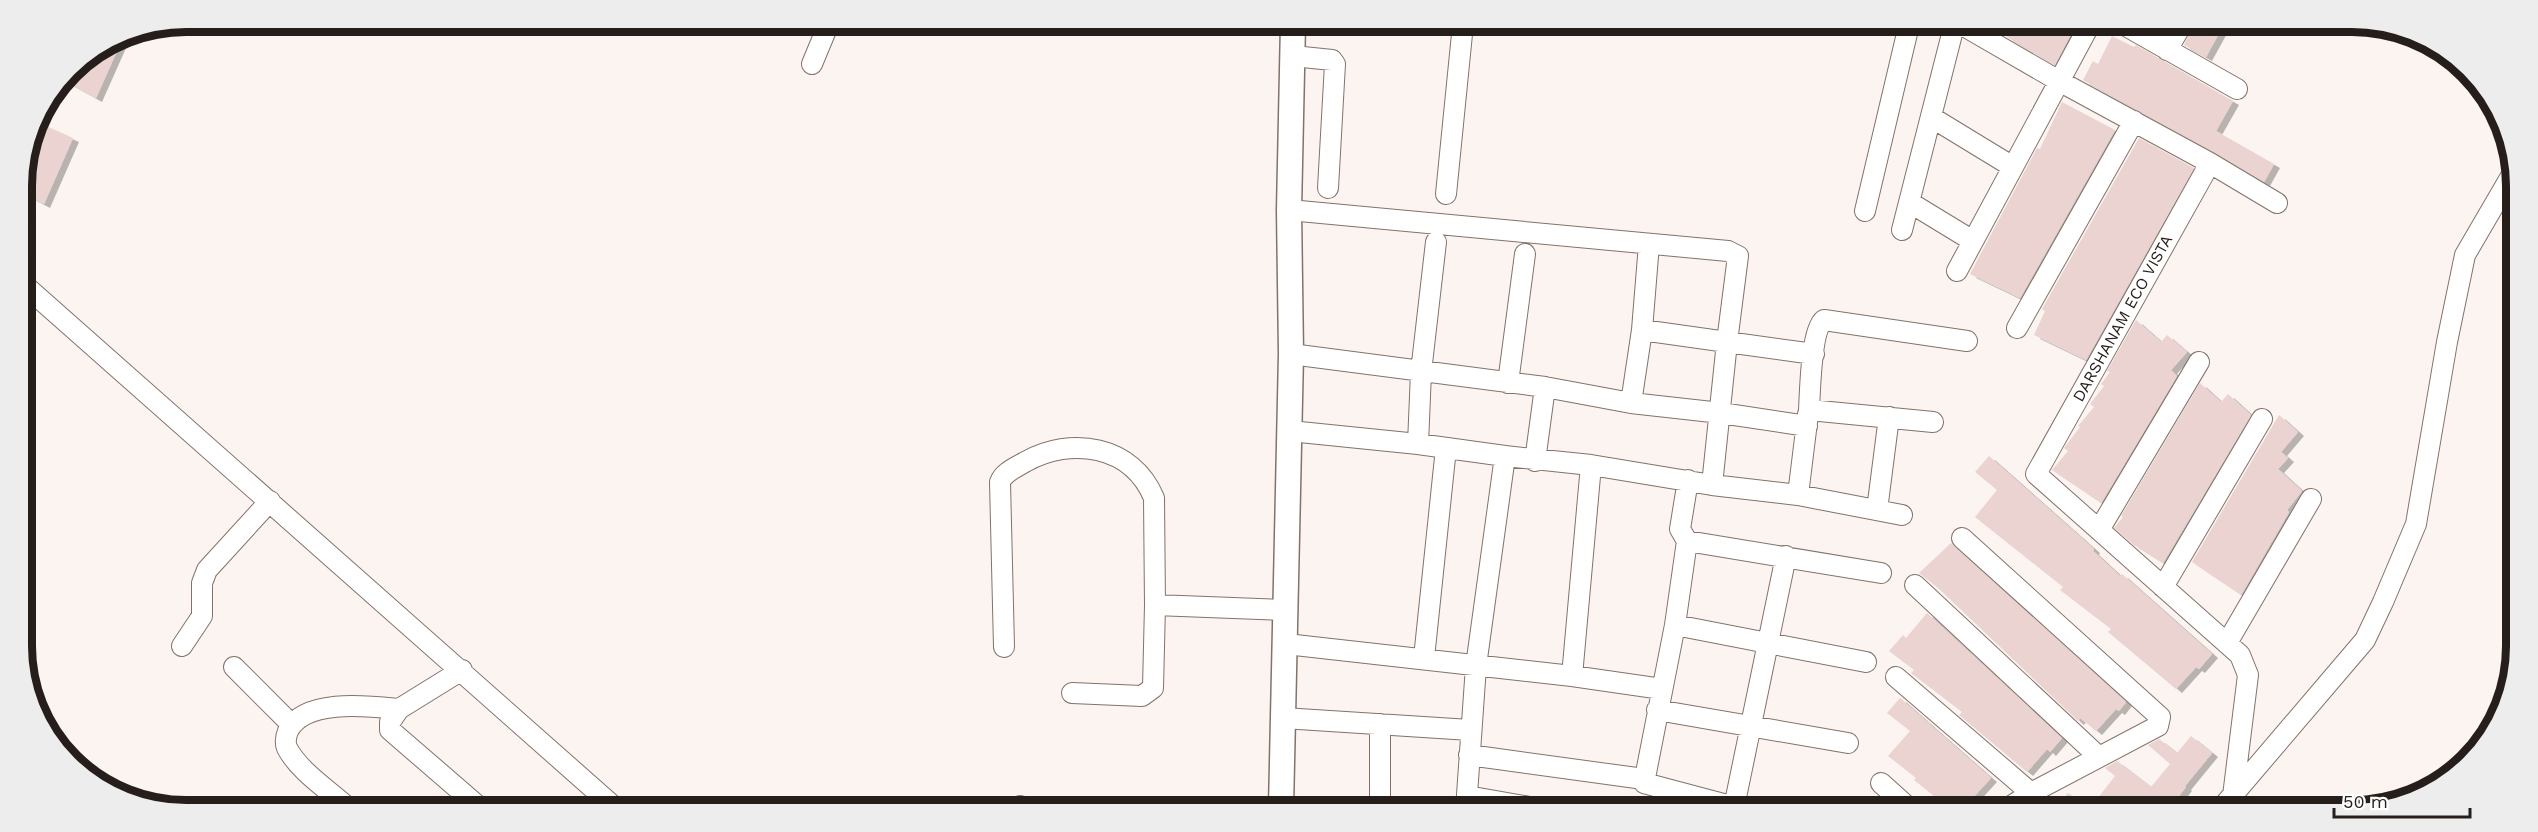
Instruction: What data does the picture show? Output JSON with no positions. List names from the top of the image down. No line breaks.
{"streets":{"street":["DARSHANAM ECO VISTA"]},"scale_bar":"50 m"}
